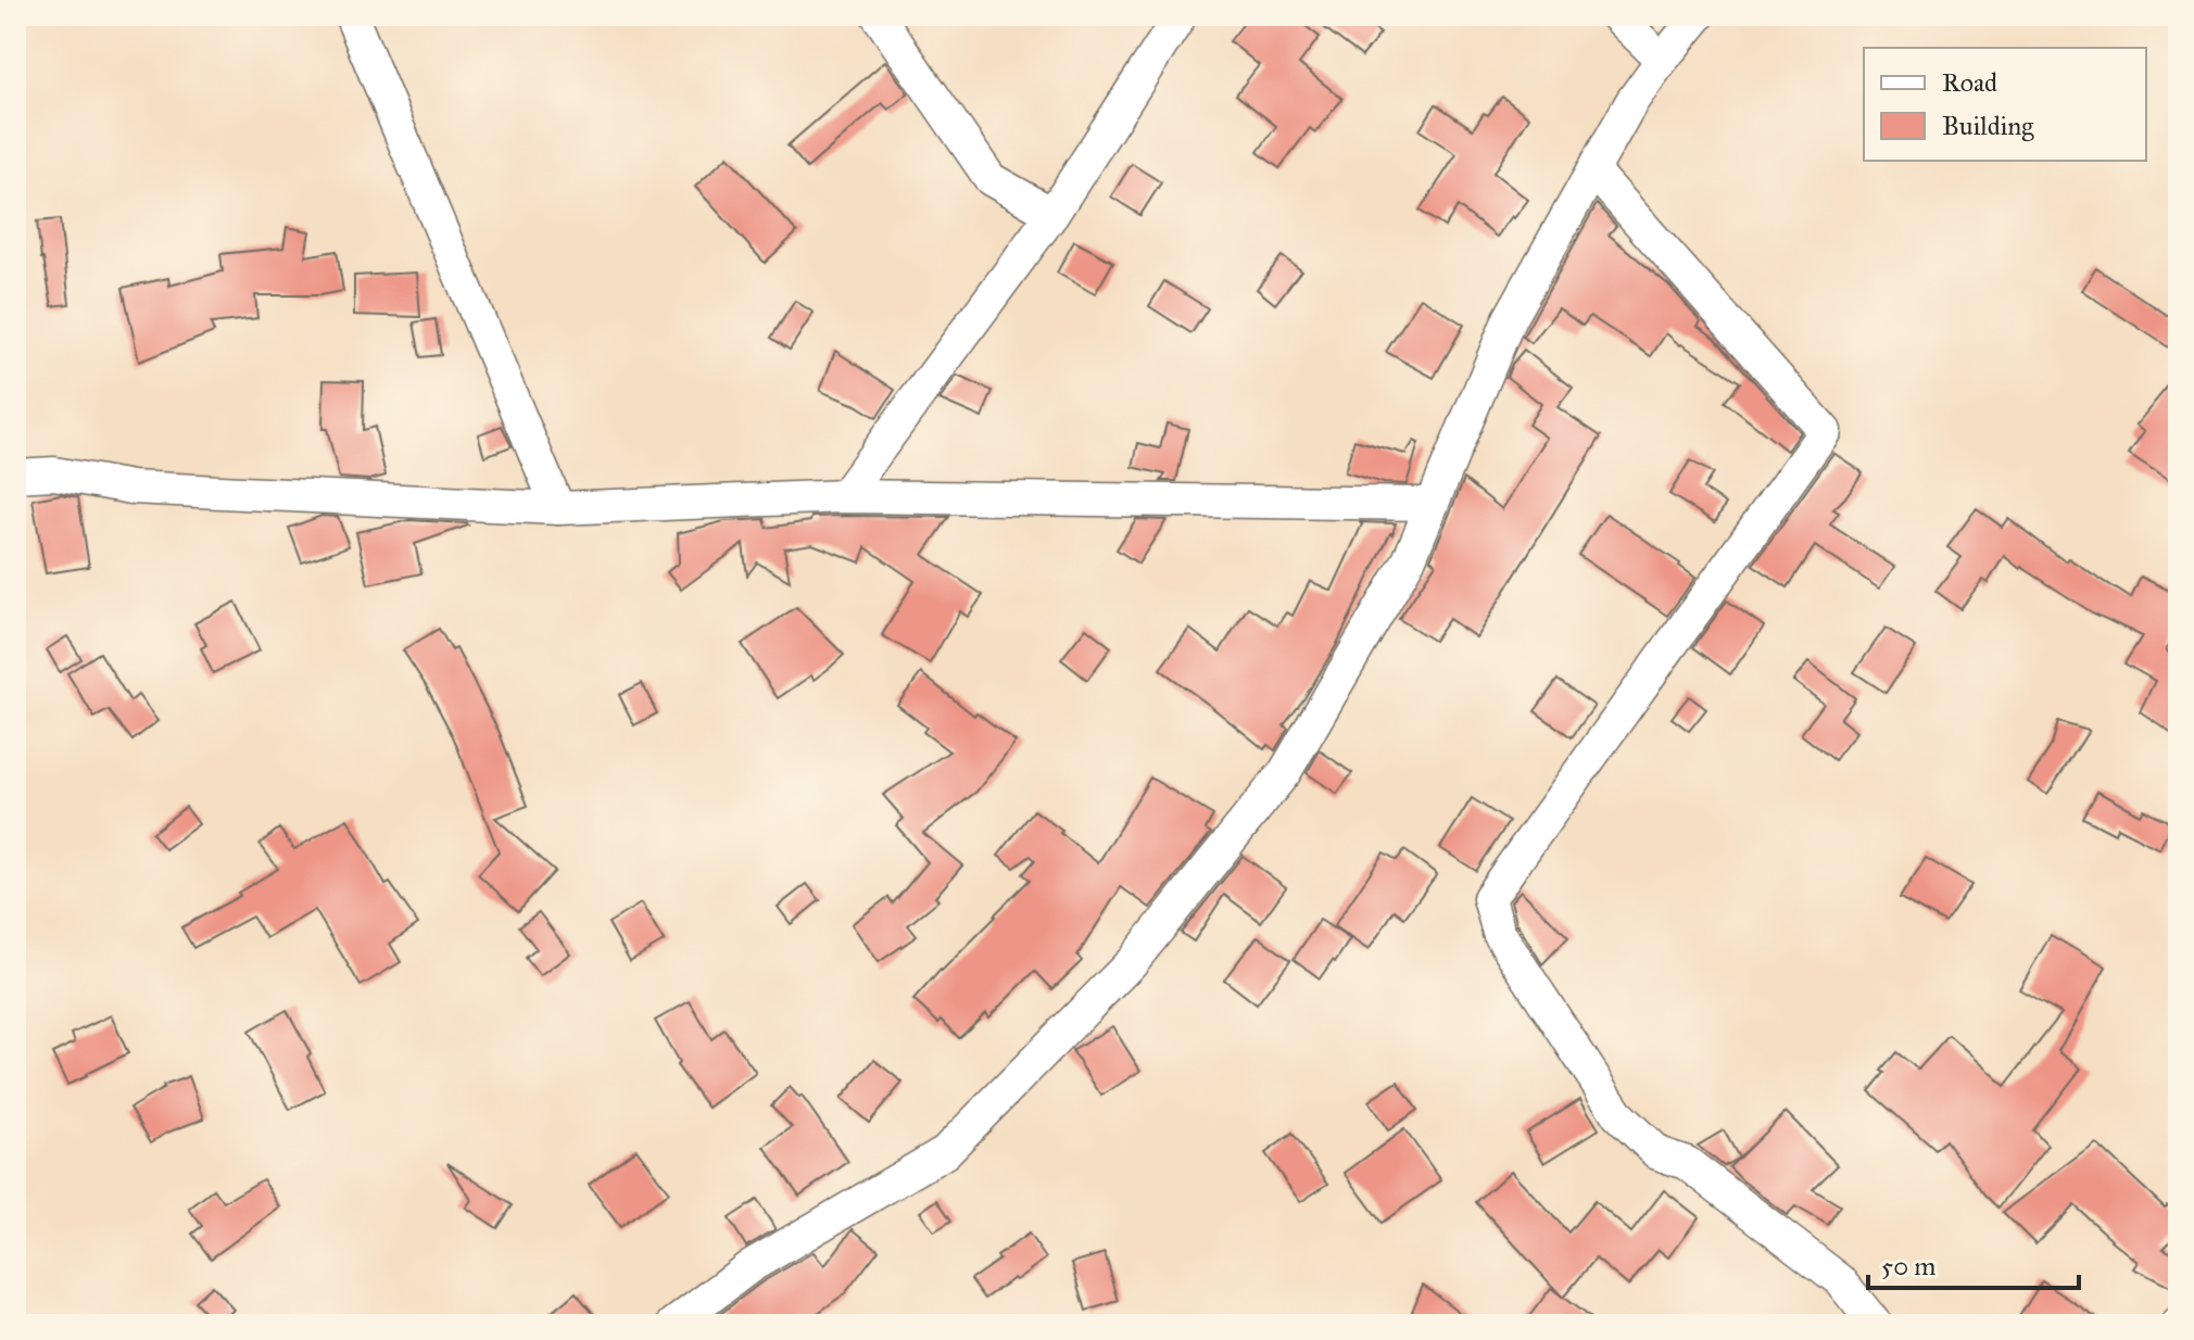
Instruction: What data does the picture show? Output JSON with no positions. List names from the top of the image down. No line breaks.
{"legend":["Road","Building"],"scale_bar":"50 m"}
